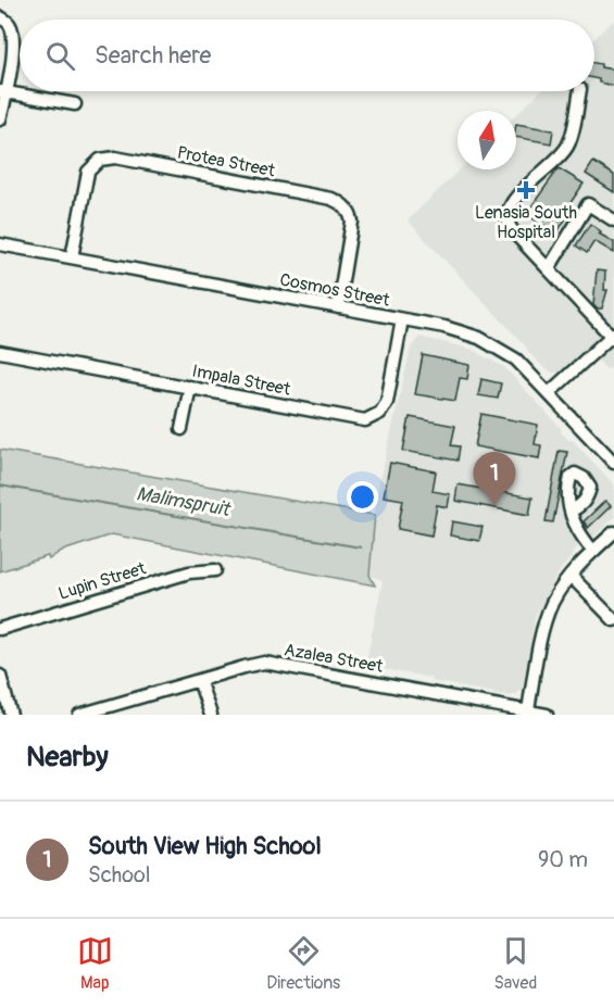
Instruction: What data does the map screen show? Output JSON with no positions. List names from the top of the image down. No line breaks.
{"streets":{"street":["Protea Street","Cosmos Street","Impala Street","Lupin Street","Azalea Street"]},"crossings":[["Protea Street","Cosmos Street"],["Cosmos Street","Impala Street"]],"water":["Malimspruit"],"places":{"health":["Lenasia South Hospital"]},"north":"top","page":{"search":"Search here","pins":"1","heading":"Nearby","list":[{"mark":"1","name":"South View High School","note":"School","value":"90 m"}],"nav":["Map","Directions","Saved"]}}
